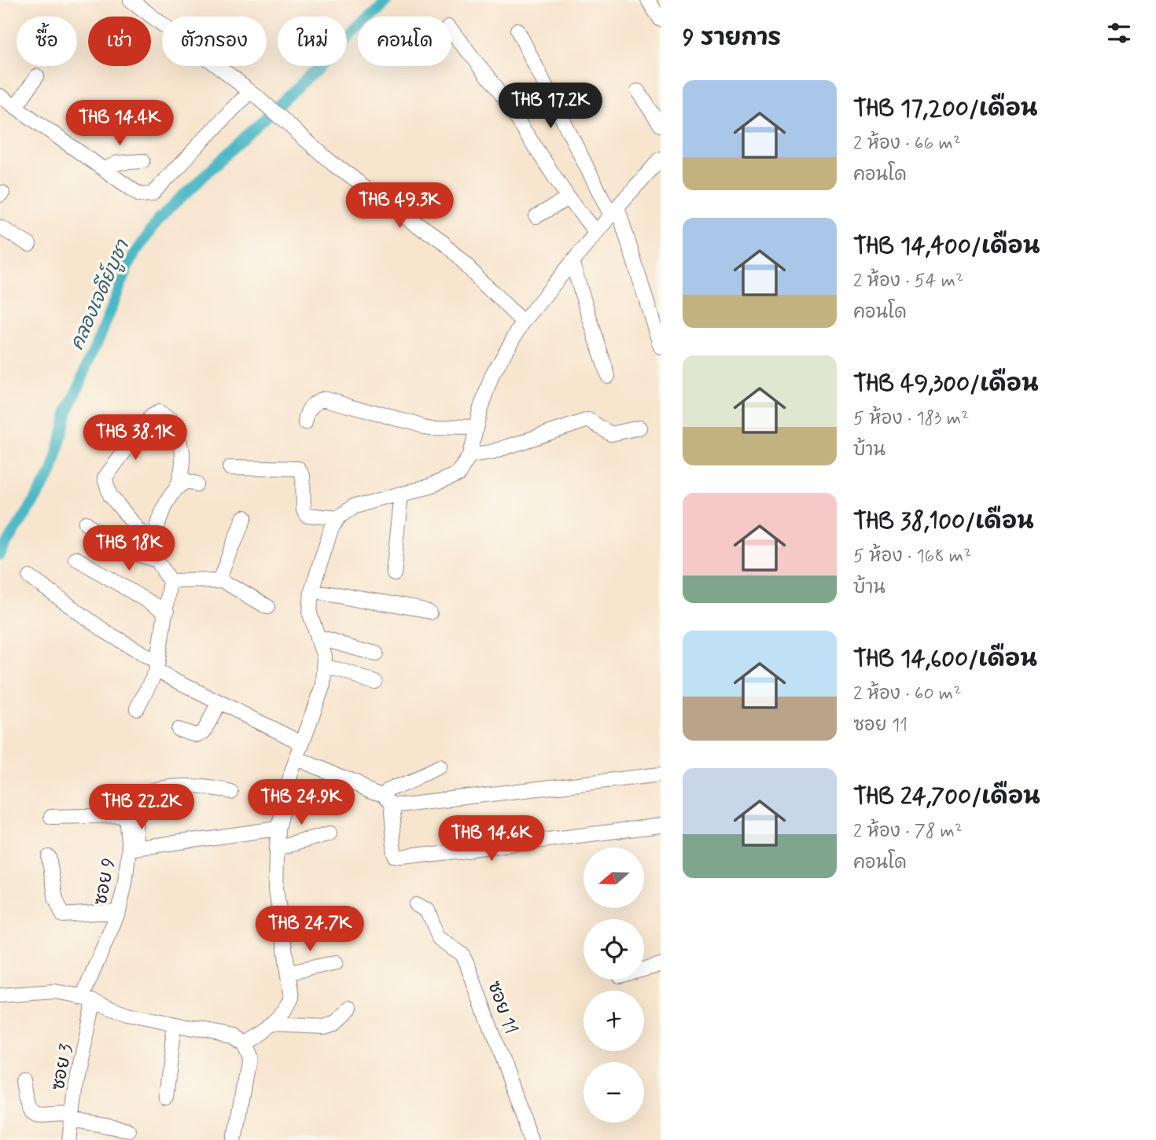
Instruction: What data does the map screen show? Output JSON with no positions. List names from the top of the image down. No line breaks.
{"streets":{"street":["ซอย 9","ซอย 11","ซอย 3"]},"crossings":[["ซอย 9","ซอย 3"]],"water":["คลองเจดีย์บูชา"],"north":"left","page":{"heading":"9 รายการ","chip":["ซื้อ","เช่า","ตัวกรอง","ใหม่","คอนโด"],"list":[{"name":"THB 17,200/เดือน","note":"2 ห้อง · 66 m² · คอนโด"},{"name":"THB 14,400/เดือน","note":"2 ห้อง · 54 m² · คอนโด"},{"name":"THB 49,300/เดือน","note":"5 ห้อง · 183 m² · บ้าน"},{"name":"THB 38,100/เดือน","note":"5 ห้อง · 168 m² · บ้าน"},{"name":"THB 14,600/เดือน","note":"2 ห้อง · 60 m² · ซอย 11"},{"name":"THB 24,700/เดือน","note":"2 ห้อง · 78 m² · คอนโด"}],"price":["THB 17.2K","THB 14.4K","THB 49.3K","THB 38.1K","THB 18K","THB 24.9K","THB 22.2K","THB 14.6K","THB 24.7K"],"map_buttons":["+","−"]}}
